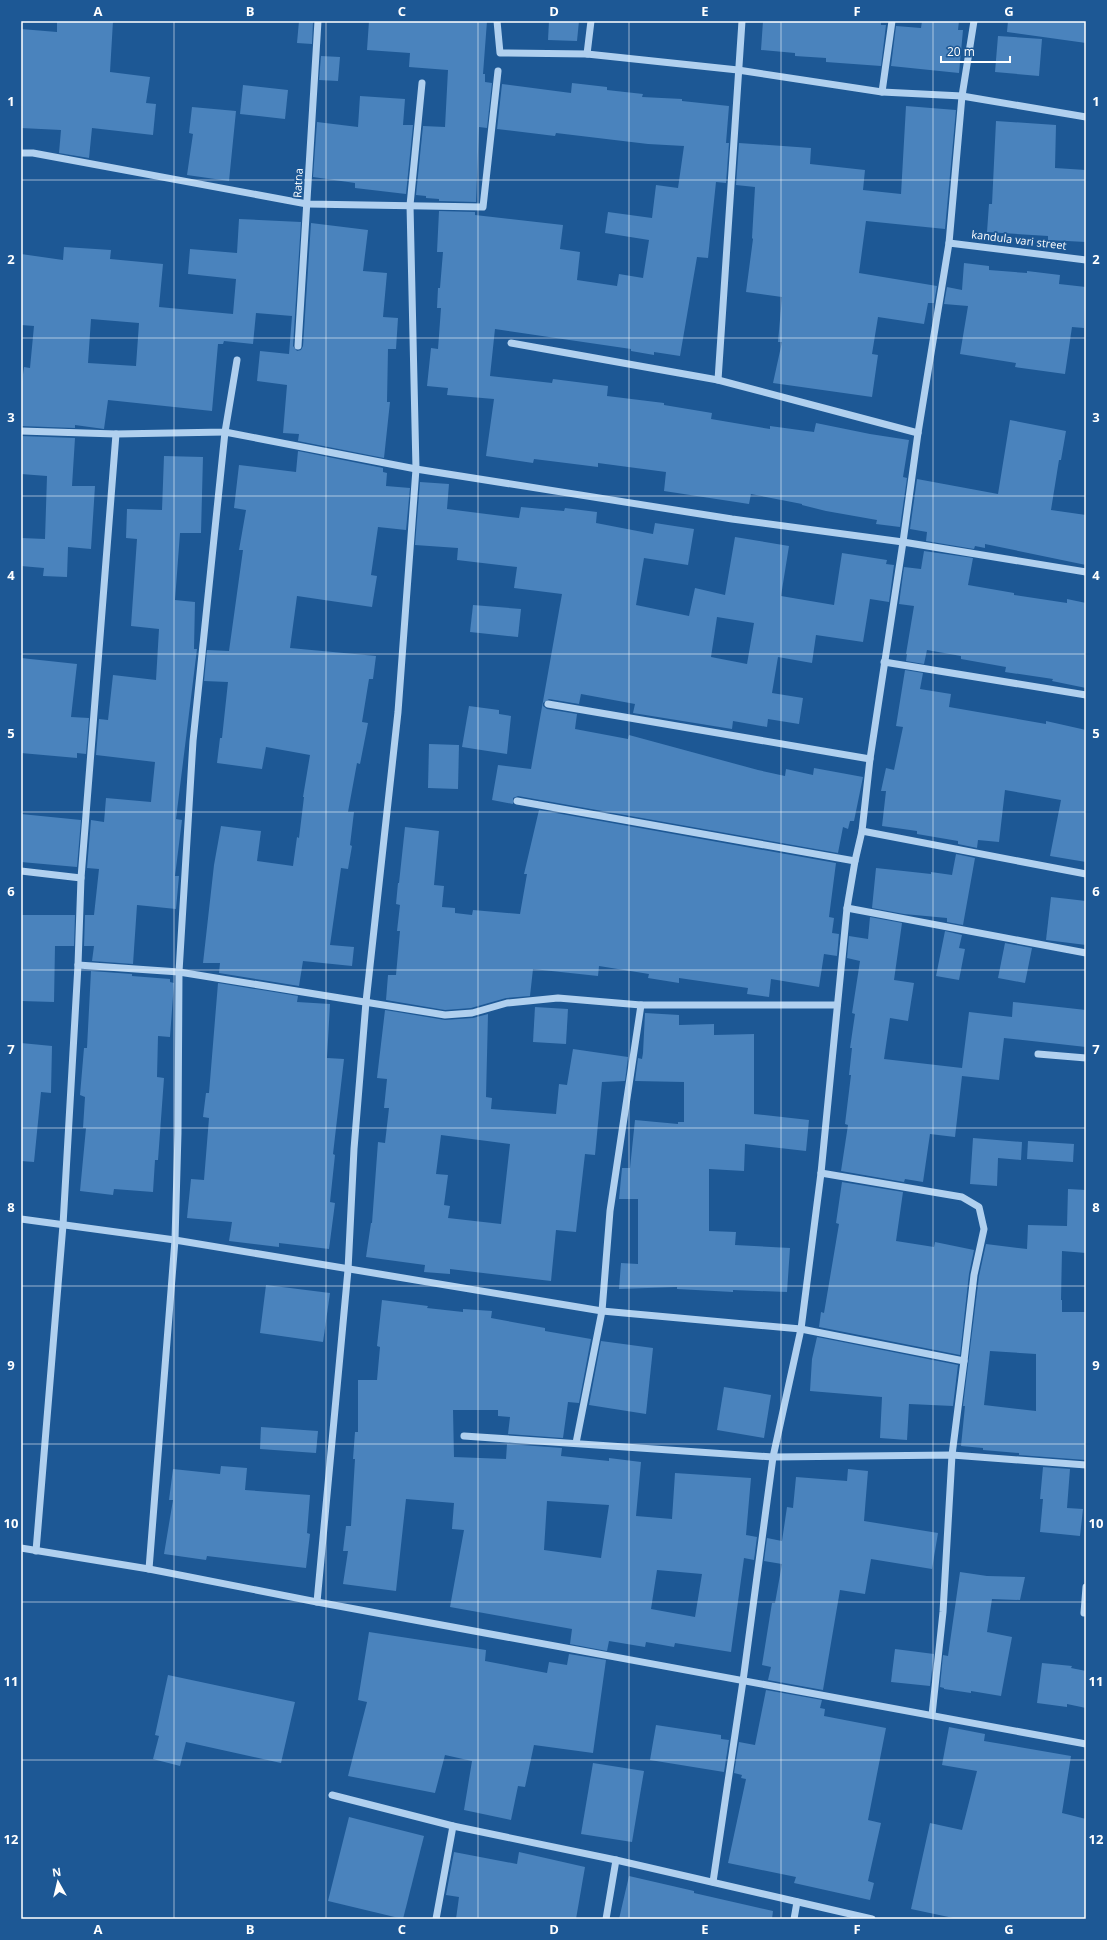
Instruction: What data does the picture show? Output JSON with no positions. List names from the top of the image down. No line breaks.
{"streets":{"street":["Ratna","kandula vari street"]},"scale_bar":"20 m","north":"top","grid":{"columns":["A","B","C","D","E","F","G"],"rows":["1","2","3","4","5","6","7","8","9","10","11","12"]}}
